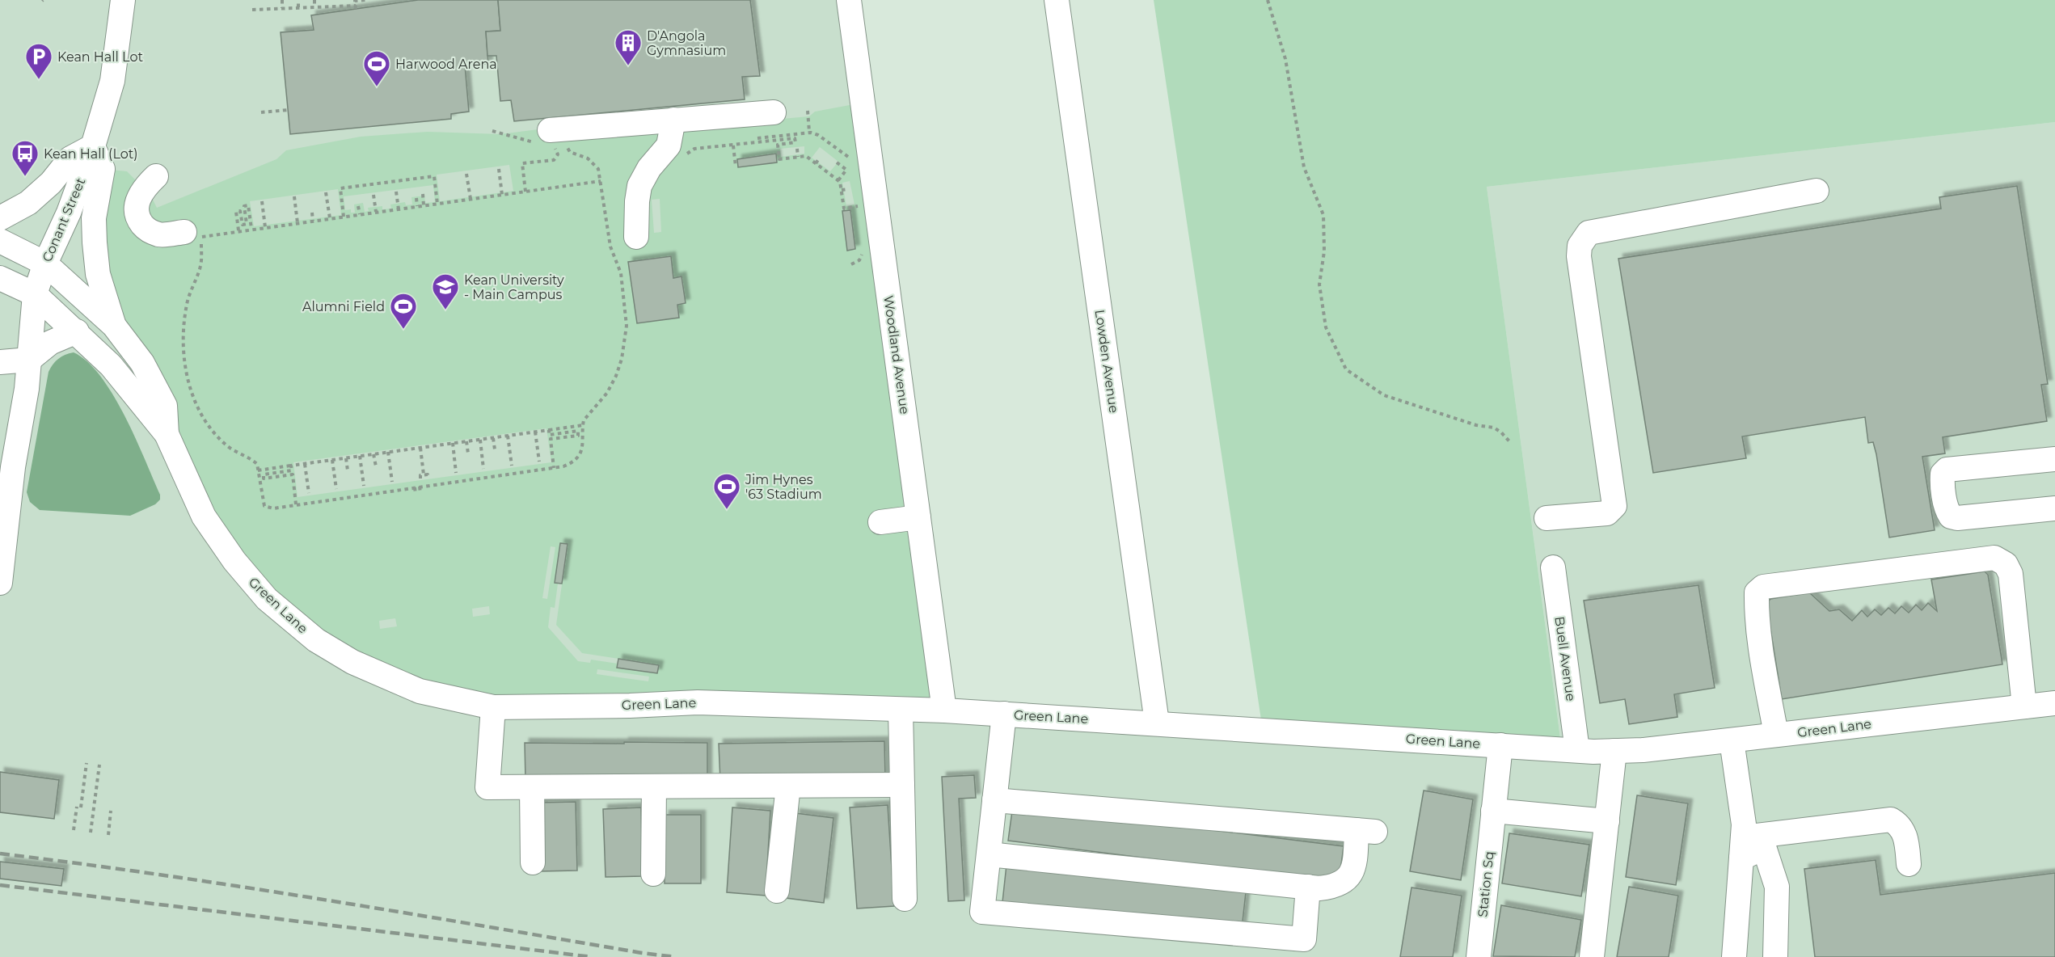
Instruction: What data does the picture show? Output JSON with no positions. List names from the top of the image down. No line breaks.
{"streets":{"street":["Conant Street","Woodland Avenue","Lowden Avenue","Green Lane","Buell Avenue","Station Sq"]},"crossings":[["Conant Street","Green Lane"],["Woodland Avenue","Green Lane"],["Lowden Avenue","Green Lane"],["Green Lane","Buell Avenue"],["Green Lane","Station Sq"]],"places":{"building":["D'Angola Gymnasium"],"parking":["Kean Hall Lot"],"sports":["Harwood Arena","Alumni Field","Jim Hynes '63 Stadium"],"bus stop":["Kean Hall (Lot)"],"school or university":["Kean University - Main Campus"]}}
